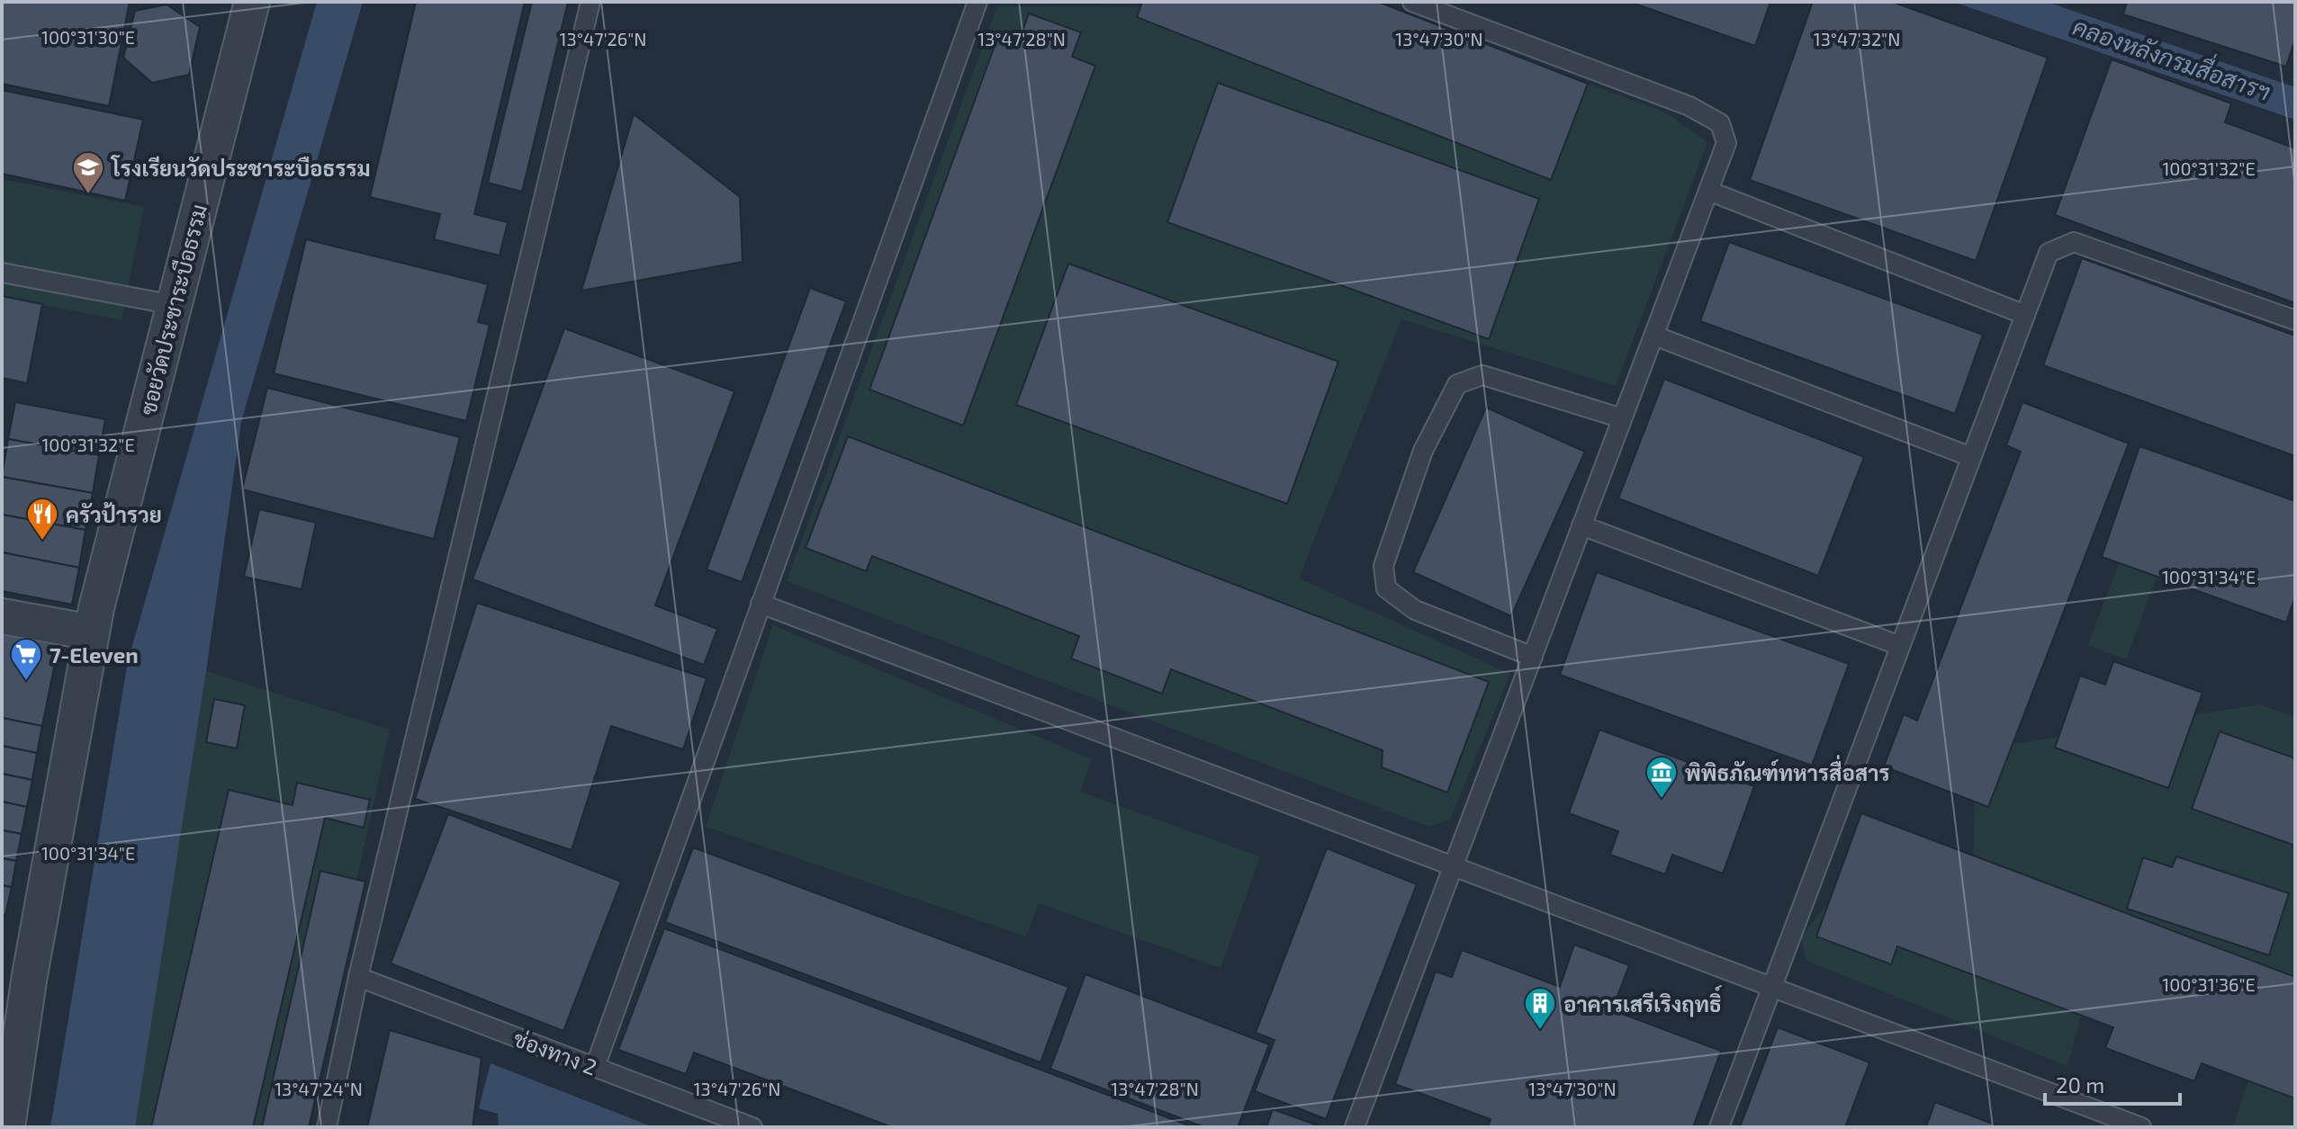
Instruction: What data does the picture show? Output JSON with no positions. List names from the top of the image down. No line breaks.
{"streets":{"street":["ซอยวัดประชาระบือธรรม"],"lane":["ช่องทาง 2"]},"water":["คลองหลังกรมสื่อสารฯ"],"places":{"school or university":["โรงเรียนวัดประชาระบือธรรม"],"restaurant":["ครัวป้ารวย"],"supermarket":["7-Eleven"],"museum":["พิพิธภัณฑ์ทหารสื่อสาร"],"building":["อาคารเสรีเริงฤทธิ์"]},"scale_bar":"20 m","coordinates":["100°31'30\"E","13°47'26\"N","13°47'28\"N","13°47'30\"N","13°47'32\"N","100°31'32\"E","100°31'34\"E","100°31'36\"E","13°47'24\"N"]}
